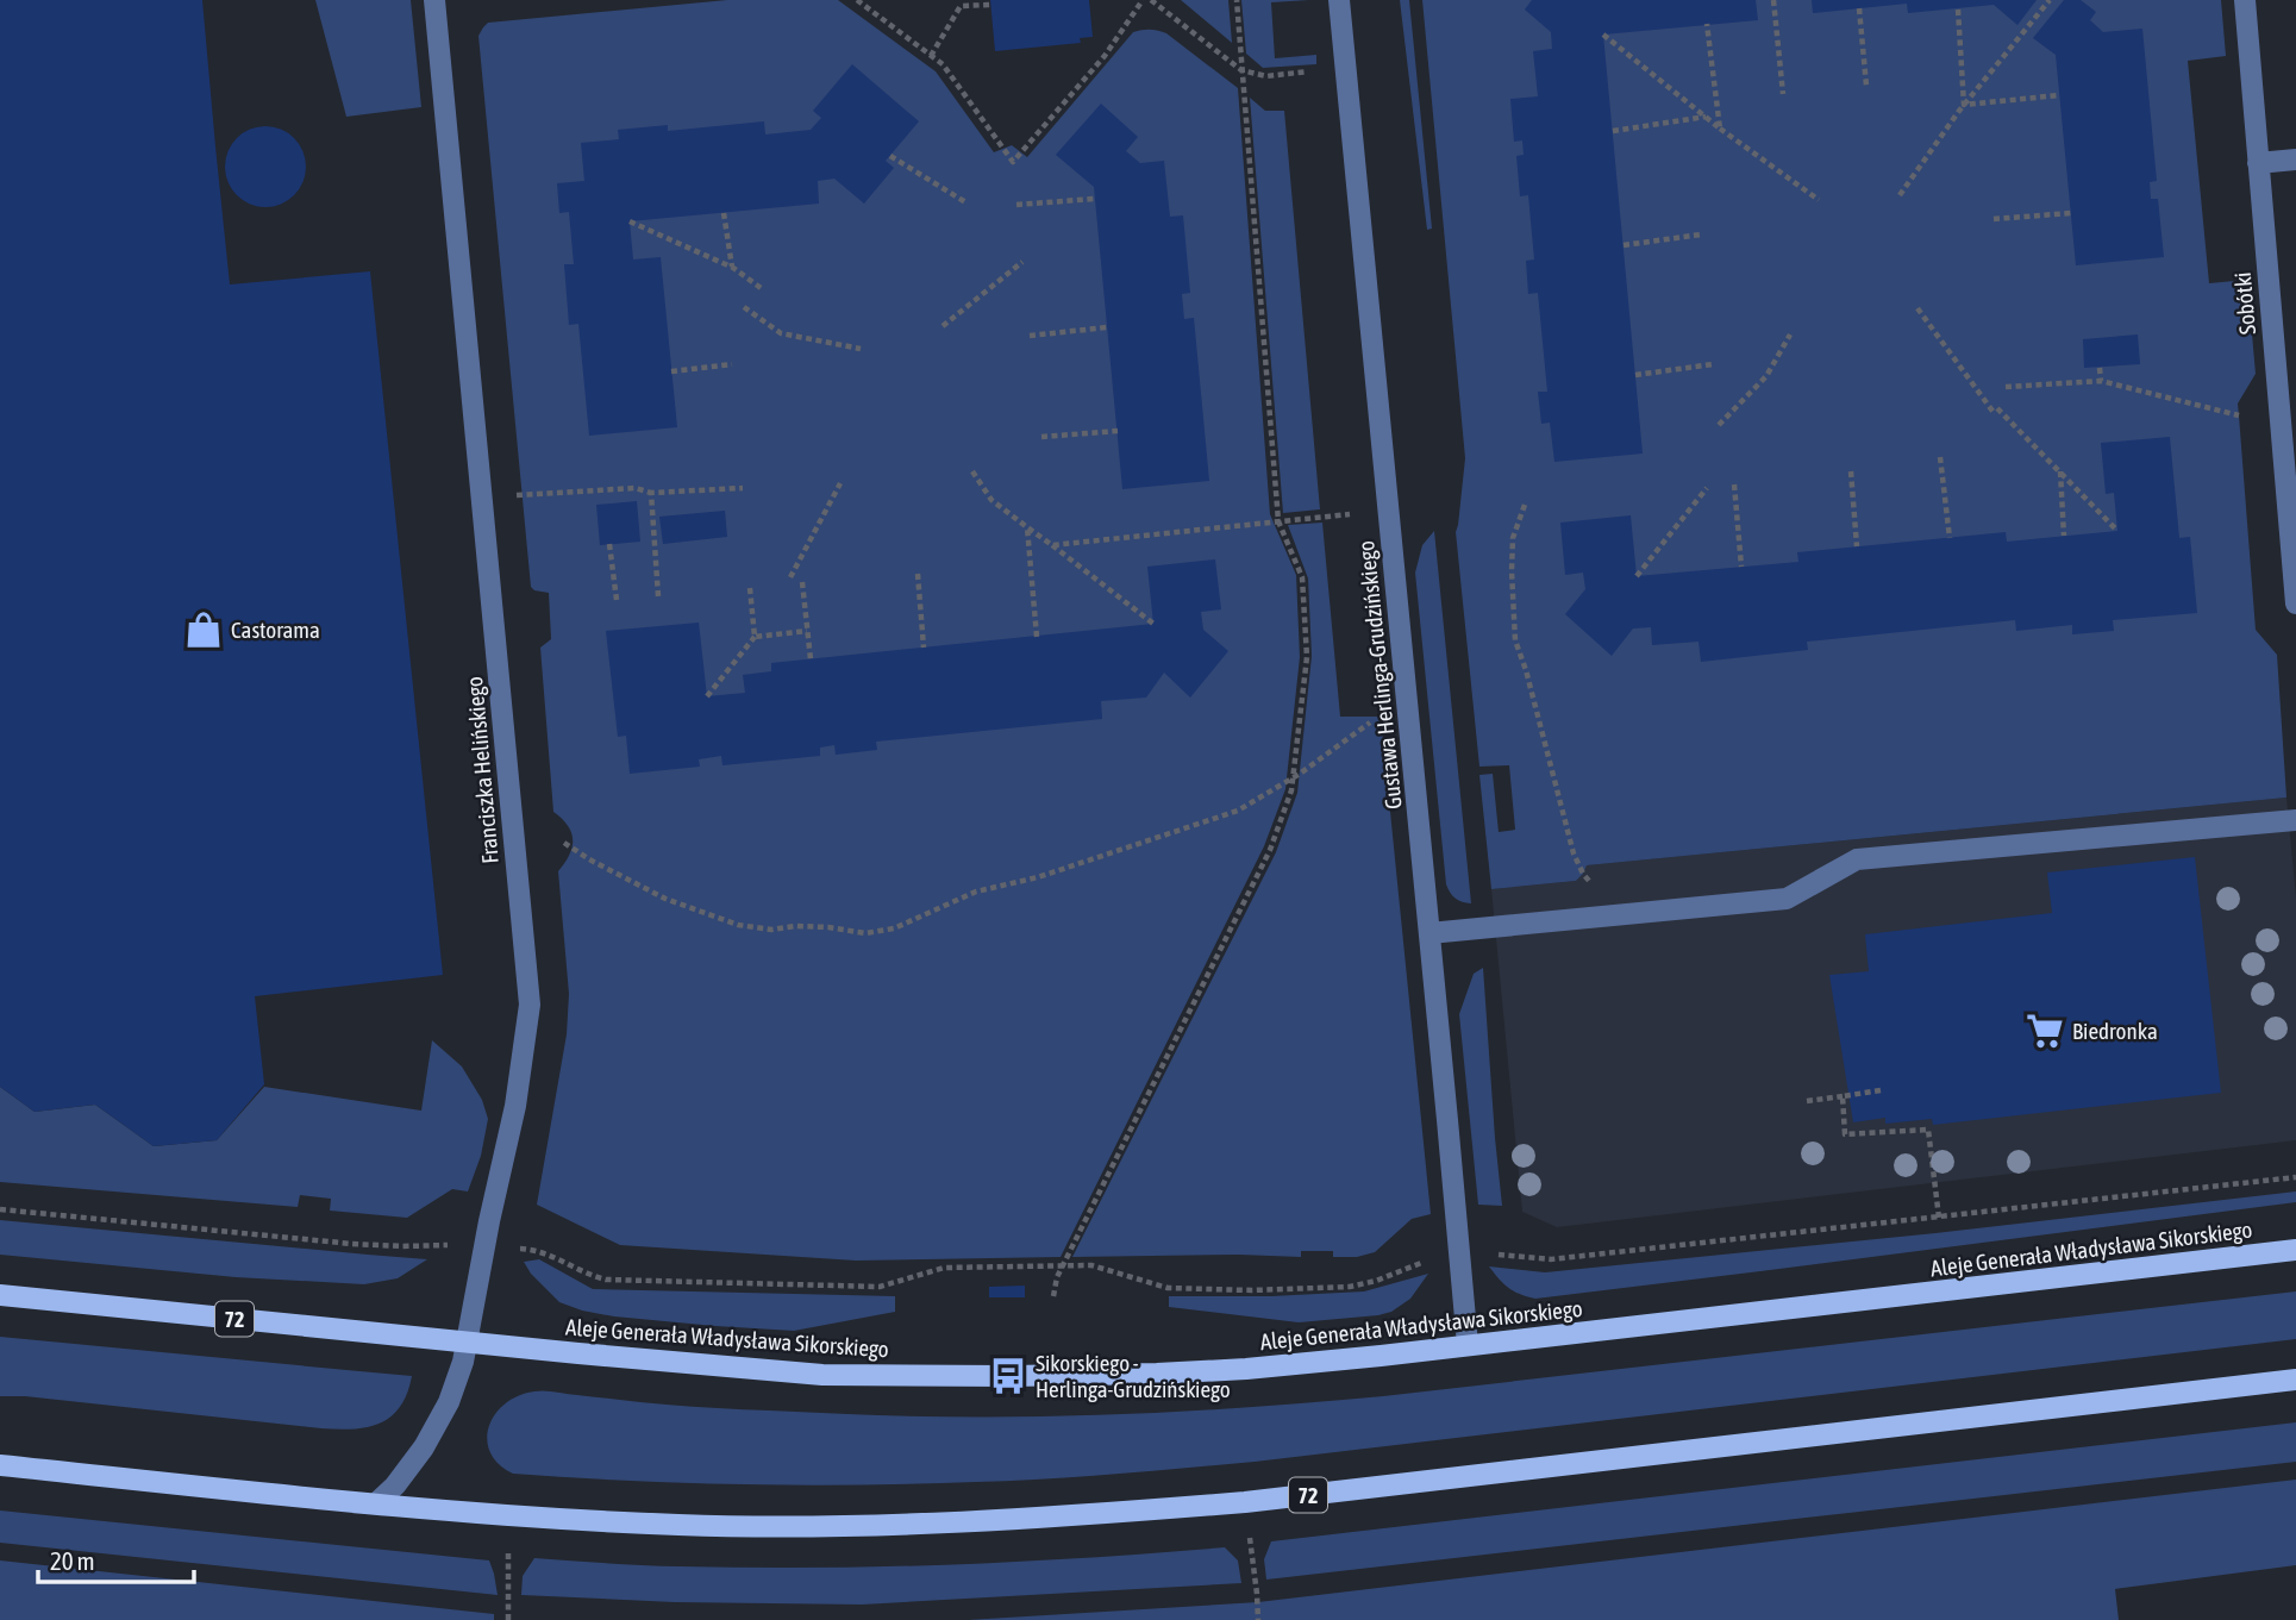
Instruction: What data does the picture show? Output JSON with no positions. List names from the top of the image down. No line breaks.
{"streets":{"main road":["Aleje Generała Władysława Sikorskiego","72"],"street":["Sobótki","Gustawa Herlinga-Grudzińskiego","Franciszka Helińskiego"]},"crossings":[["Gustawa Herlinga-Grudzińskiego","Aleje Generała Władysława Sikorskiego"],["Franciszka Helińskiego","Aleje Generała Władysława Sikorskiego"],["Franciszka Helińskiego","72"]],"places":{"shop":["Castorama"],"supermarket":["Biedronka"],"bus stop":["Sikorskiego - Herlinga-Grudzińskiego"]},"scale_bar":"20 m"}
